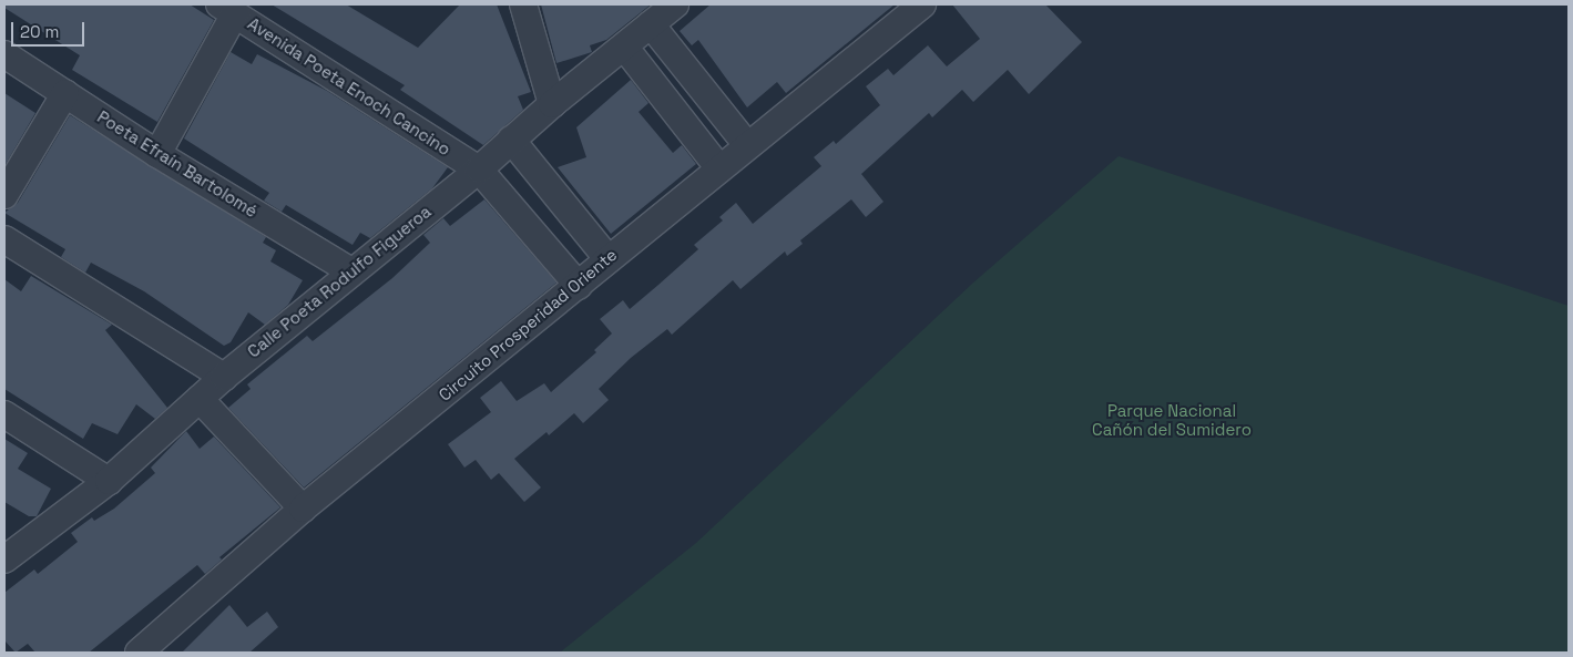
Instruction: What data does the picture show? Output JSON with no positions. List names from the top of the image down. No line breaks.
{"streets":{"street":["Avenida Poeta Enoch Cancino","Poeta Efraín Bartolomé","Calle Poeta Rodulfo Figueroa","Circuito Prosperidad Oriente"]},"crossings":[["Avenida Poeta Enoch Cancino","Calle Poeta Rodulfo Figueroa"],["Avenida Poeta Enoch Cancino","Circuito Prosperidad Oriente"],["Poeta Efraín Bartolomé","Calle Poeta Rodulfo Figueroa"]],"parks":["Parque Nacional Cañón del Sumidero"],"scale_bar":"20 m"}
